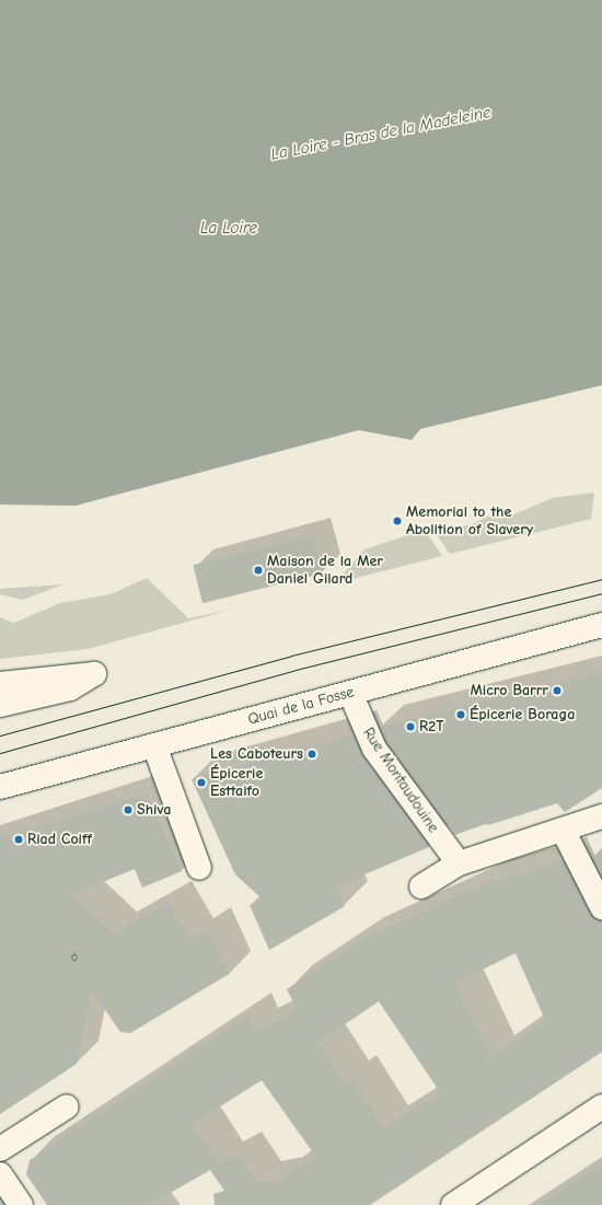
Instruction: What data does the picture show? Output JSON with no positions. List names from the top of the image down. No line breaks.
{"streets":{"street":["Quai de la Fosse","Rue Montaudouine"]},"crossings":[["Quai de la Fosse","Rue Montaudouine"]],"water":["La Loire - Bras de la Madeleine","La Loire"],"places":["Memorial to the Abolition of Slavery","Maison de la Mer Daniel Gilard","Micro Barrr","Épicerie Boraga","R2T","Les Caboteurs","Épicerie Esttaifo","Shiva","Riad Coiff"],"house_numbers":["6"]}
